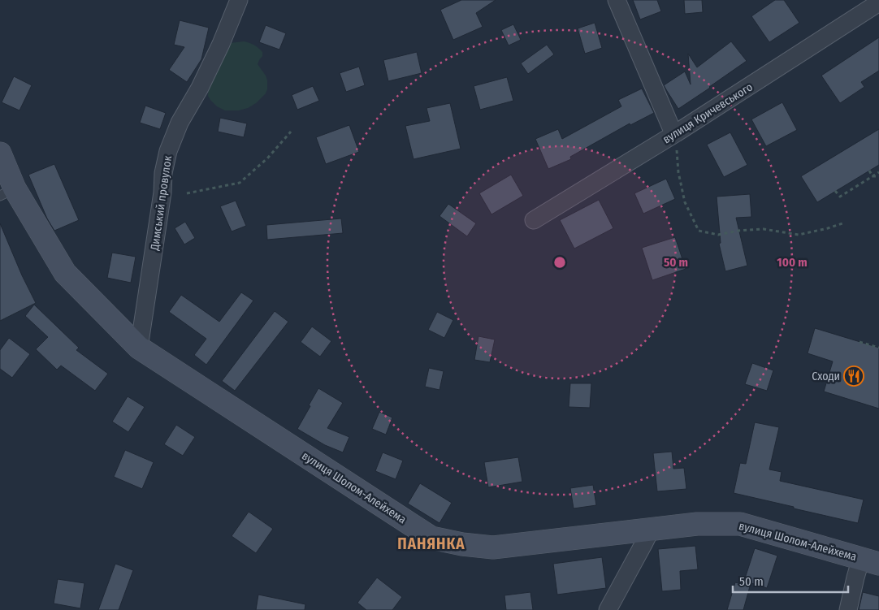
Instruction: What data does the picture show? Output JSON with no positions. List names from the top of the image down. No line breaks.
{"streets":{"main road":["вулиця Шолом-Алейхема"],"street":["вулиця Кричевського","Димський провулок"]},"crossings":[["Димський провулок","вулиця Шолом-Алейхема"]],"districts":["ПАНЯНКА"],"places":{"restaurant":["Сходи"]},"scale_bar":"50 m","rings":["50 m","100 m"]}
